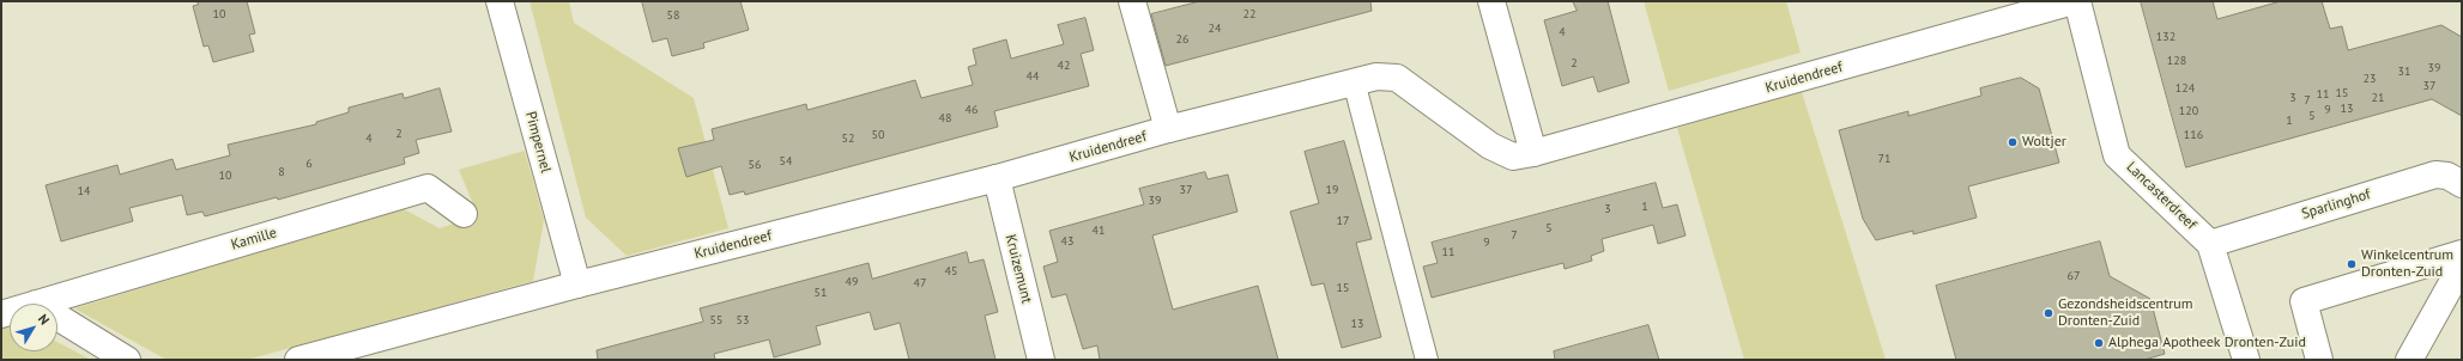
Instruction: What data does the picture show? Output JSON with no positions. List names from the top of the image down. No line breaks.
{"streets":{"street":["Kruidendreef","Pimpernel","Lancasterdreef","Sparlinghof","Kamille","Kruizemunt"]},"crossings":[["Kruidendreef","Pimpernel"],["Kruidendreef","Lancasterdreef"],["Kruidendreef","Kruizemunt"],["Lancasterdreef","Sparlinghof"]],"places":["Woltjer","Winkelcentrum Dronten-Zuid","Gezondsheidscentrum Dronten-Zuid","Alphega Apotheek Dronten-Zuid"],"house_numbers":["10","22","58","24","4","132","26","128","2","42","39","31","44","23","37","124","15","11","3","21","7","13","46","9","120","5","48","1","2","50","116","4","52","71","54","6","56","8","10","37","19","14","39","1","3","17","5","41","7","43","9","11","45","67","49","47","15","51","55","53","13"],"north":"top right"}
